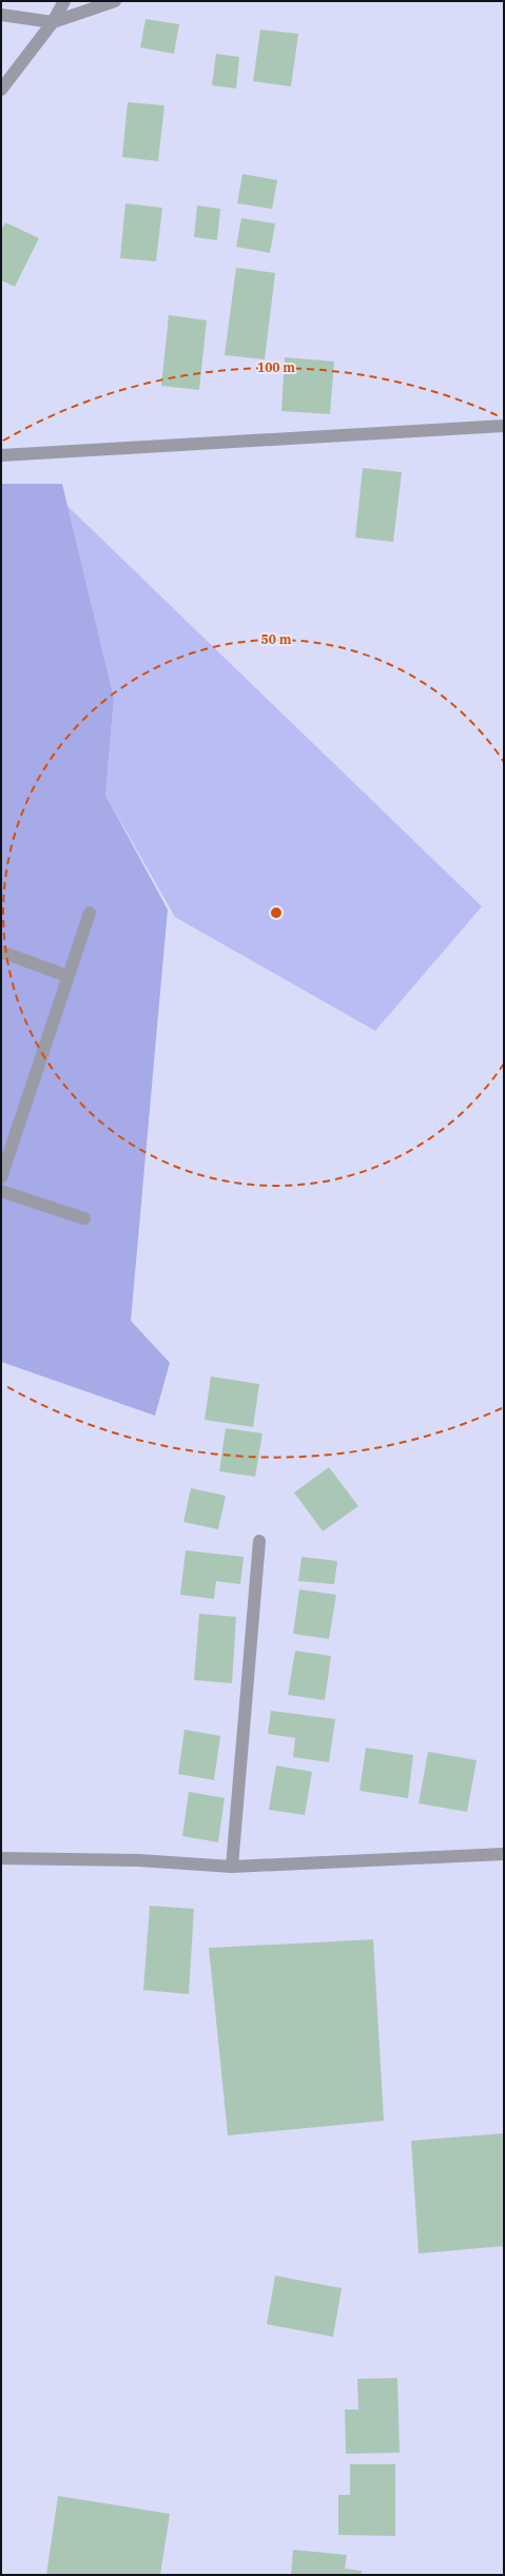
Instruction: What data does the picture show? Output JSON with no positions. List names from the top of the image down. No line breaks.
{"rings":["100 m","50 m"]}
